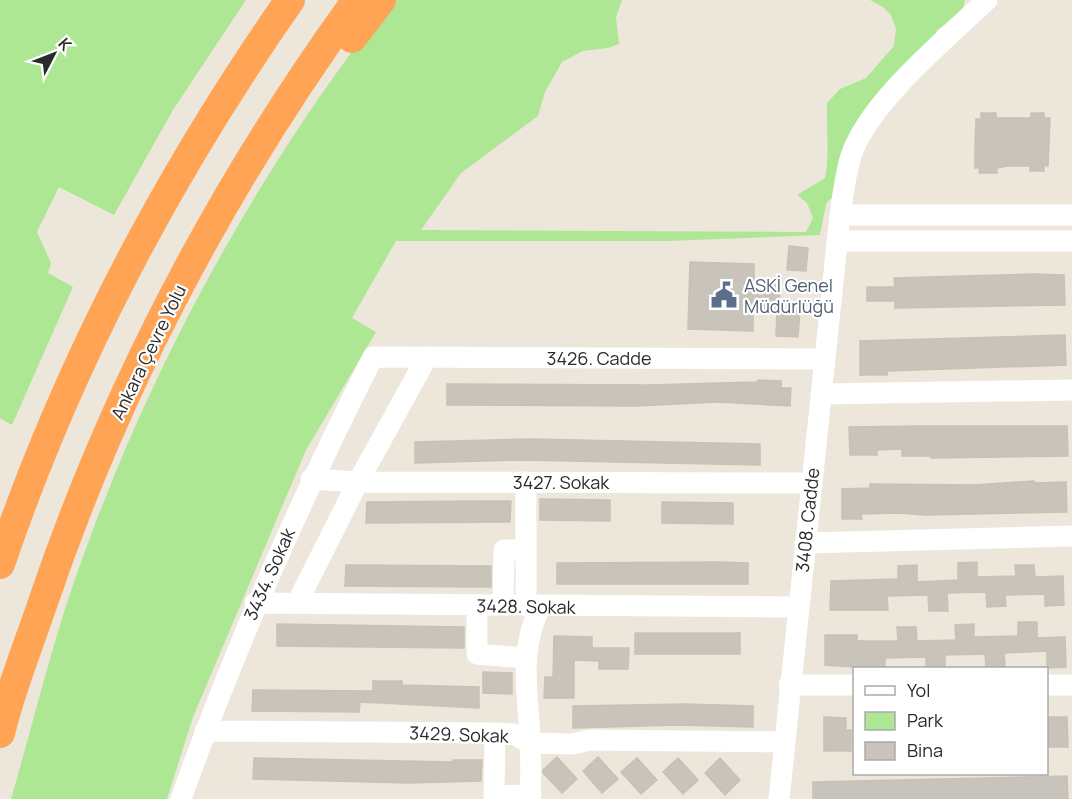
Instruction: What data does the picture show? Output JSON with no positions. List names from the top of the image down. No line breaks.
{"streets":{"highway":["Ankara Çevre Yolu"],"street":["3426. Cadde","3427. Sokak","3408. Cadde","3434. Sokak","3428. Sokak","3429. Sokak"]},"crossings":[["3426. Cadde","3408. Cadde"],["3426. Cadde","3434. Sokak"],["3427. Sokak","3408. Cadde"],["3427. Sokak","3434. Sokak"],["3408. Cadde","3428. Sokak"],["3408. Cadde","3429. Sokak"],["3434. Sokak","3428. Sokak"],["3434. Sokak","3429. Sokak"]],"places":{"public building":["ASKİ Genel Müdürlüğü"]},"legend":["Yol","Park","Bina"],"north":"top right"}
